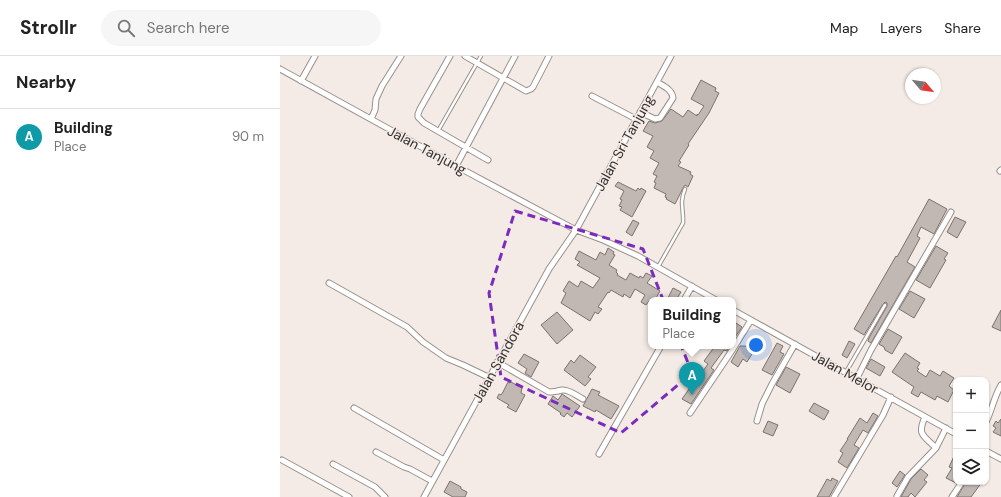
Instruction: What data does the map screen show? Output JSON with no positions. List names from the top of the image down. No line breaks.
{"streets":{"street":["Jalan Sri Tanjung","Jalan Tanjung","Jalan Sandora","Jalan Melor"]},"crossings":[["Jalan Sri Tanjung","Jalan Tanjung"],["Jalan Sri Tanjung","Jalan Sandora"],["Jalan Tanjung","Jalan Sandora"]],"north":"bottom right","page":{"header":"Strollr","search":"Search here","nav":["Map","Layers","Share"],"heading":"Nearby","list":[{"mark":"A","name":"Building","note":"Place","value":"90 m"}],"popup":["Building","Place"],"pins":"A","map_buttons":["+","−"]}}
